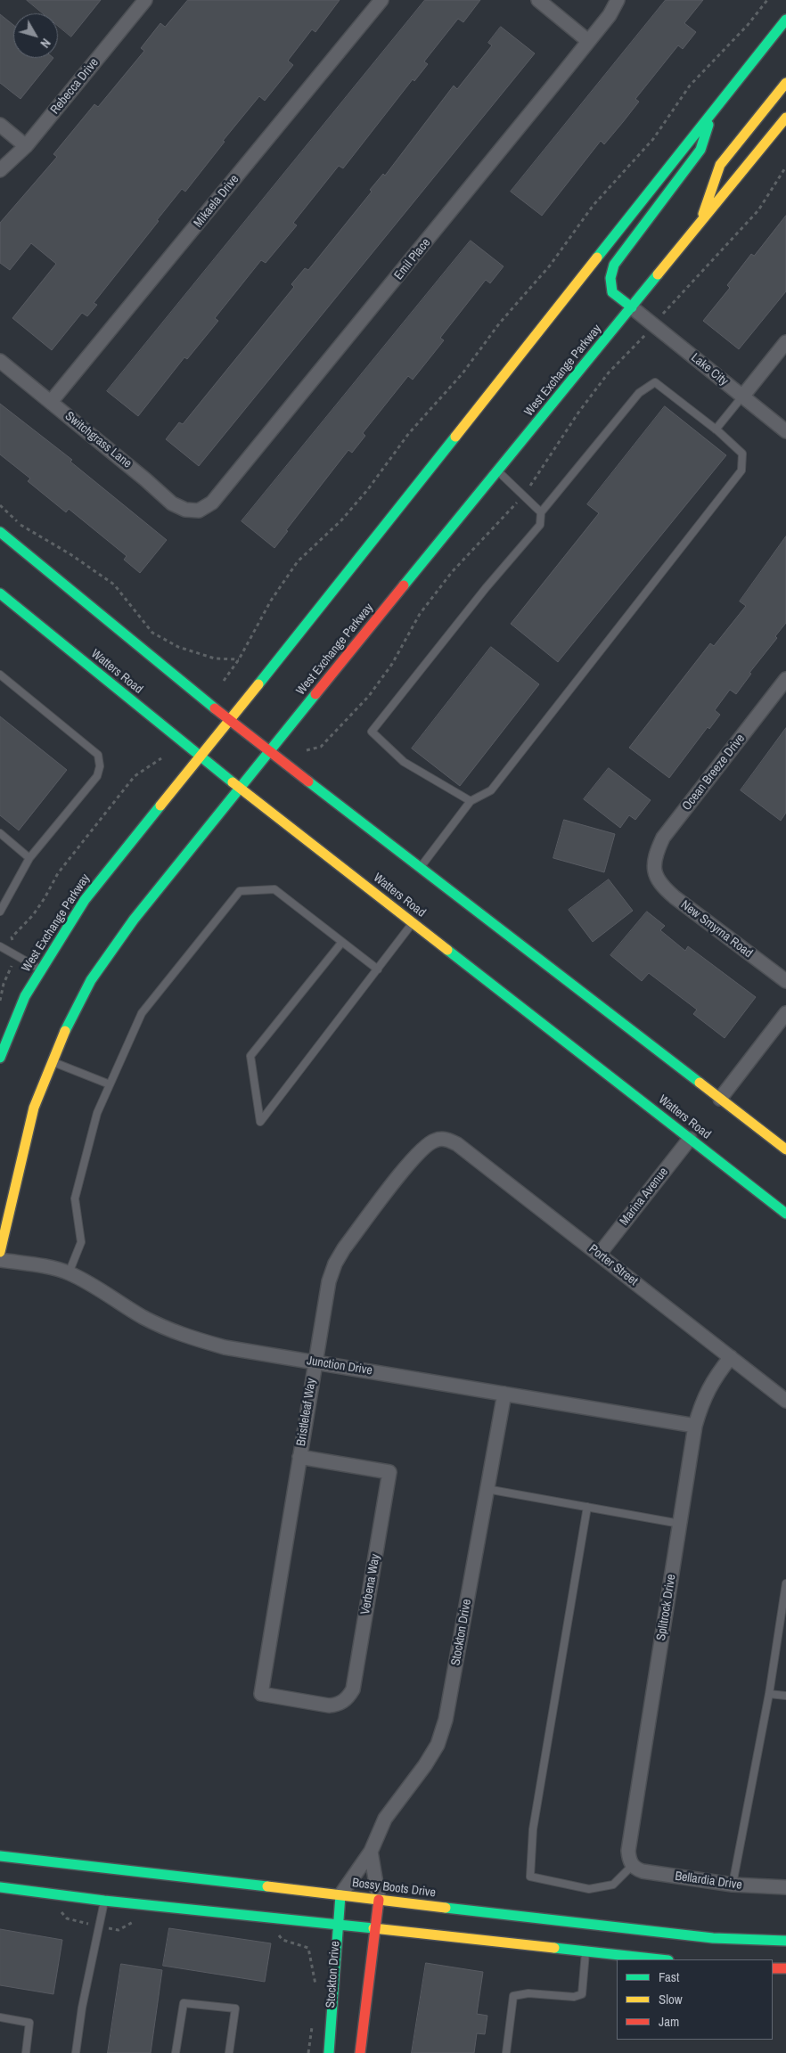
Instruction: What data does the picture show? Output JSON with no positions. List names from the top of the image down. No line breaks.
{"streets":{"main road":["West Exchange Parkway","Watters Road","Stockton Drive","Bossy Boots Drive"],"street":["Rebecca Drive","Mikaela Drive","Emil Place","Lake City","Switchgrass Lane","Ocean Breeze Drive","New Smyrna Road","Marina Avenue","Porter Street","Junction Drive","Bristleleaf Way","Verbena Way","Splitrock Drive","Bellardia Drive"]},"crossings":[["Mikaela Drive","Switchgrass Lane"],["Emil Place","Switchgrass Lane"],["Lake City","West Exchange Parkway"],["West Exchange Parkway","Watters Road"],["Watters Road","Marina Avenue"],["Ocean Breeze Drive","New Smyrna Road"],["Marina Avenue","Porter Street"],["Porter Street","Bristleleaf Way"],["Porter Street","Splitrock Drive"],["Junction Drive","Bristleleaf Way"],["Junction Drive","Splitrock Drive"],["Junction Drive","Stockton Drive"],["Bristleleaf Way","Verbena Way"],["Splitrock Drive","Bellardia Drive"],["Stockton Drive","Bossy Boots Drive"]],"legend":["Fast","Slow","Jam"],"north":"bottom right"}
